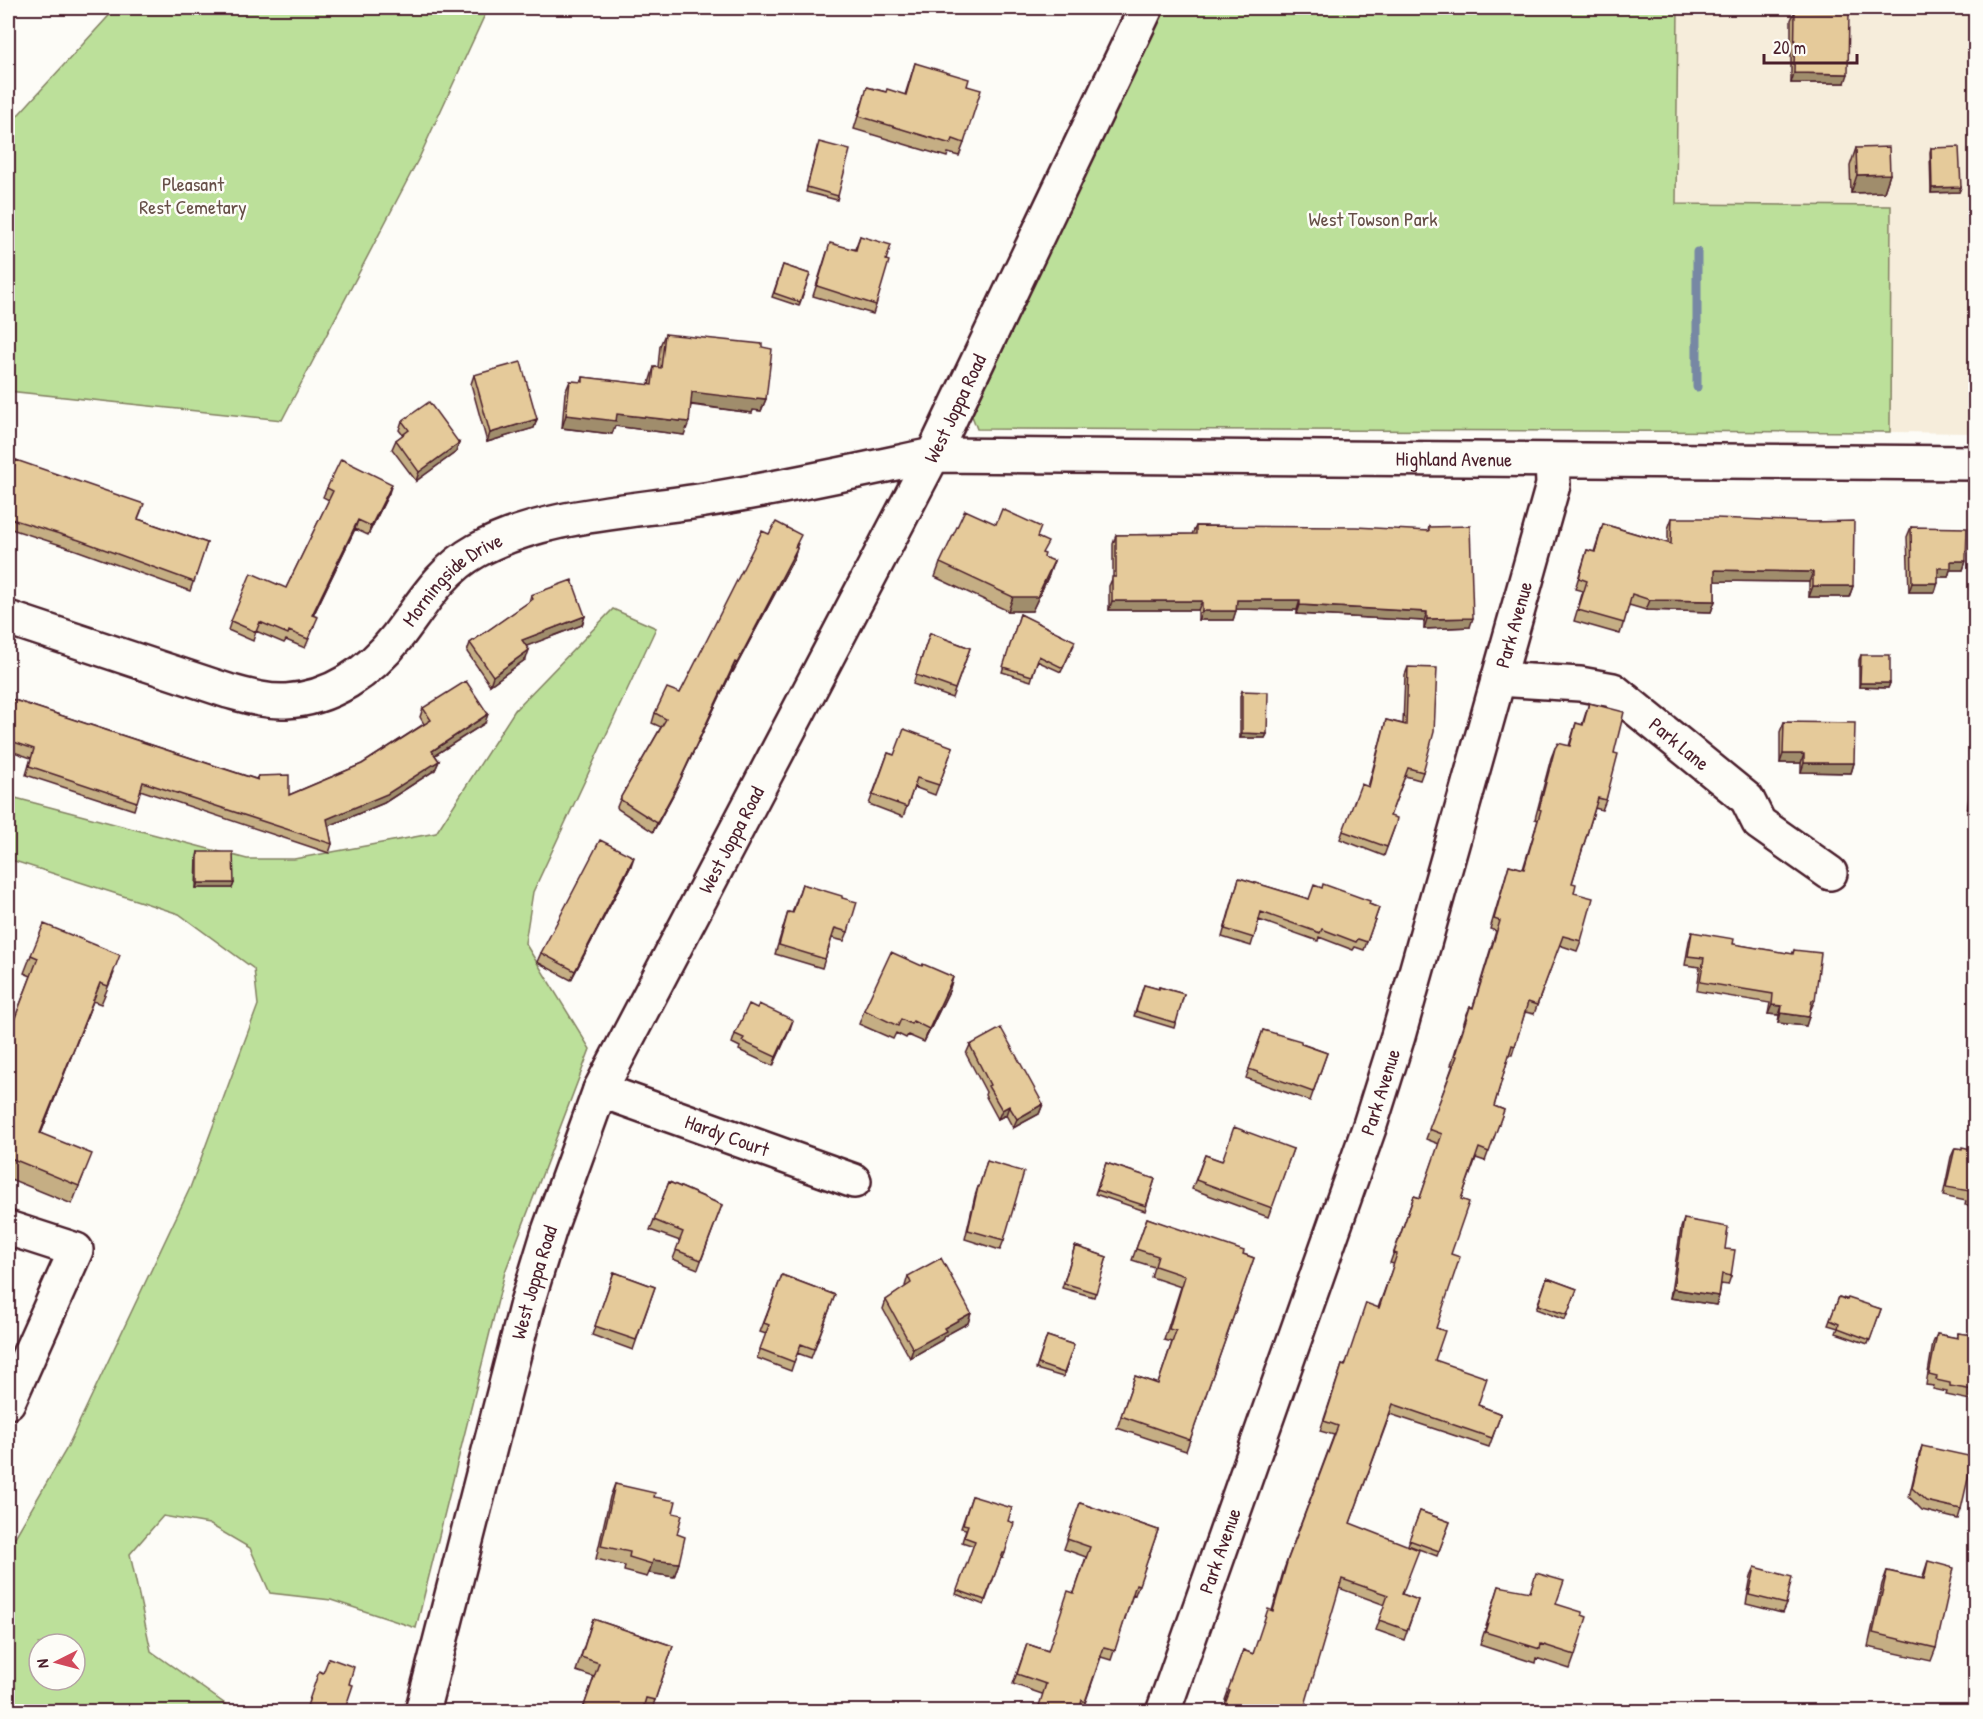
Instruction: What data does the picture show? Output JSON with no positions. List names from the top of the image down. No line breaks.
{"streets":{"street":["West Joppa Road","Highland Avenue","Morningside Drive","Park Avenue","Park Lane","Hardy Court"]},"crossings":[["West Joppa Road","Highland Avenue"],["West Joppa Road","Morningside Drive"],["West Joppa Road","Hardy Court"],["Highland Avenue","Morningside Drive"],["Highland Avenue","Park Avenue"],["Park Avenue","Park Lane"]],"parks":["Pleasant Rest Cemetary","West Towson Park"],"scale_bar":"20 m","north":"left"}
